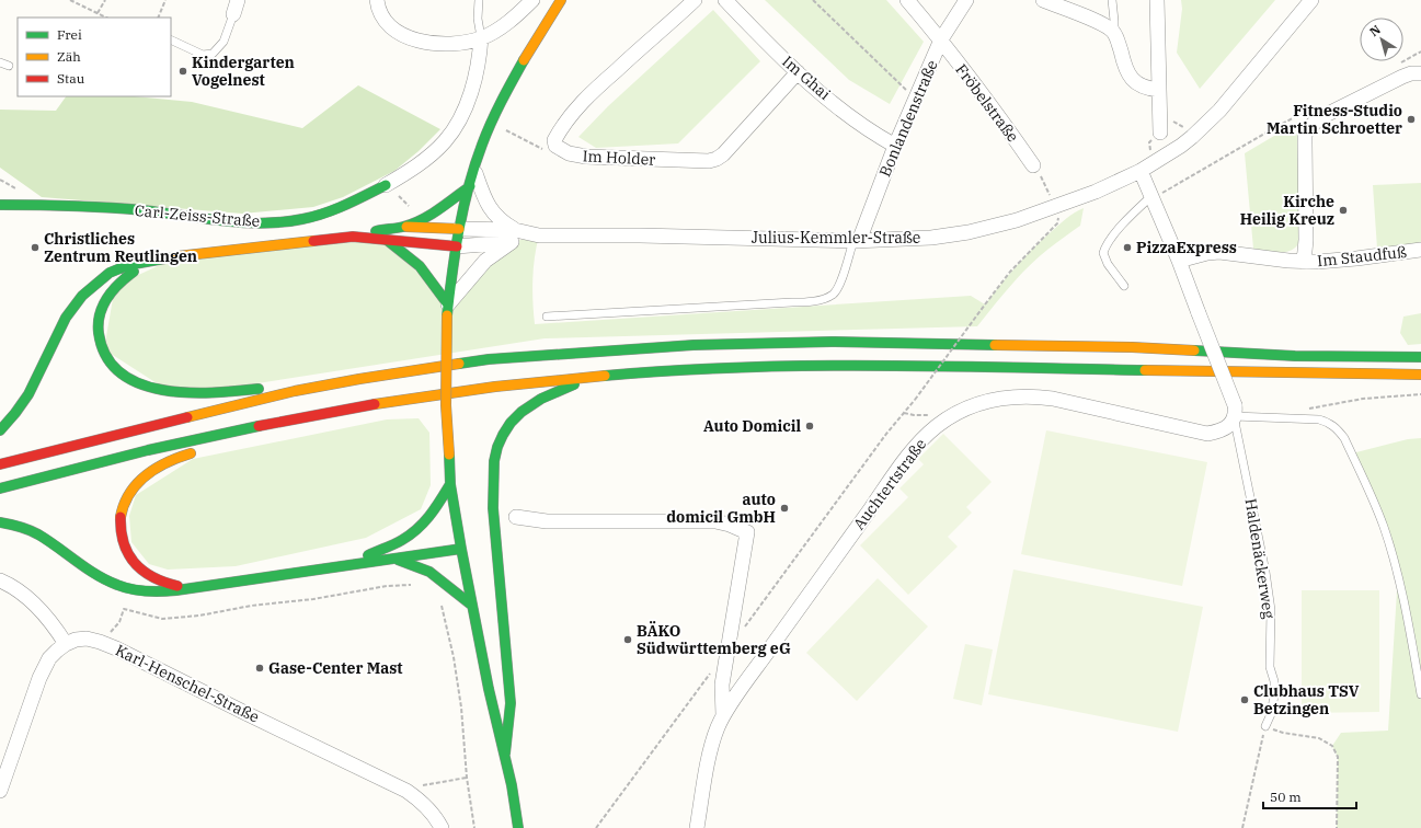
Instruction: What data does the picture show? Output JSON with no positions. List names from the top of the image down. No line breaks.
{"streets":{"main road":["Carl-Zeiss-Straße"],"street":["Im Ghai","Fröbelstraße","Bonlandenstraße","Im Holder","Julius-Kemmler-Straße","Im Staudfuß","Auchtertstraße","Haldenäckerweg","Karl-Henschel-Straße"]},"crossings":[["Im Ghai","Bonlandenstraße"],["Im Ghai","Im Holder"],["Fröbelstraße","Bonlandenstraße"],["Bonlandenstraße","Julius-Kemmler-Straße"],["Julius-Kemmler-Straße","Haldenäckerweg"],["Im Staudfuß","Haldenäckerweg"],["Auchtertstraße","Haldenäckerweg"]],"places":["Kindergarten Vogelnest","Fitness-Studio Martin Schroetter","Kirche Heilig Kreuz","Christliches Zentrum Reutlingen","PizzaExpress","Auto Domicil","auto domicil GmbH","BÄKO Südwürttemberg eG","Gase-Center Mast","Clubhaus TSV Betzingen"],"legend":["Frei","Zäh","Stau"],"scale_bar":"50 m","north":"top left"}
